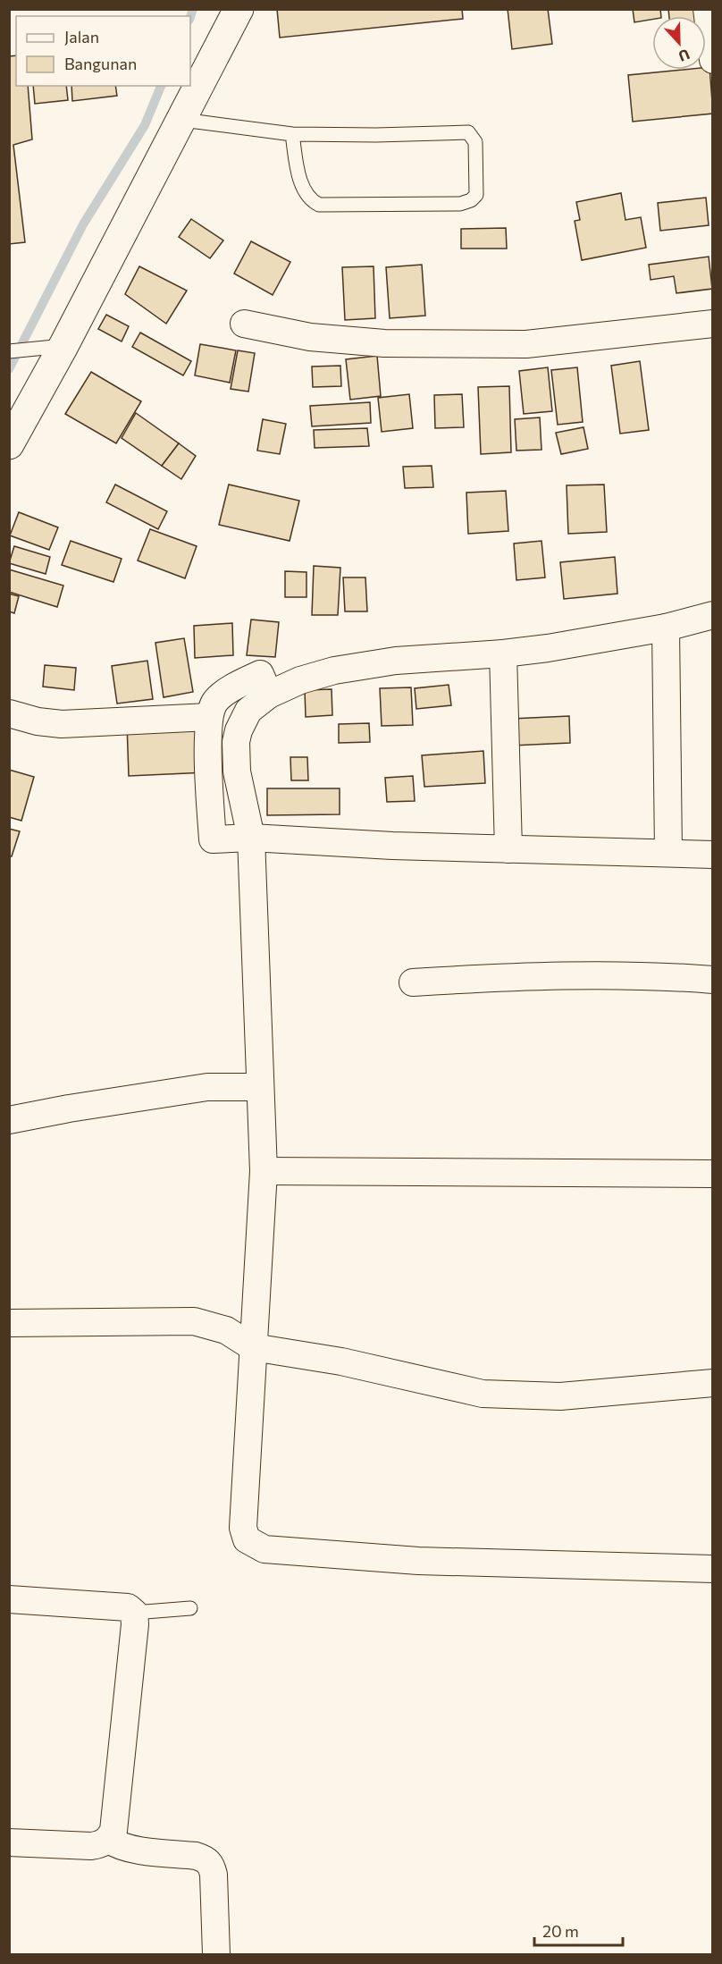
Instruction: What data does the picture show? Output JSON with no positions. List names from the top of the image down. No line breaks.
{"legend":["Jalan","Bangunan"],"scale_bar":"20 m","north":"bottom"}
